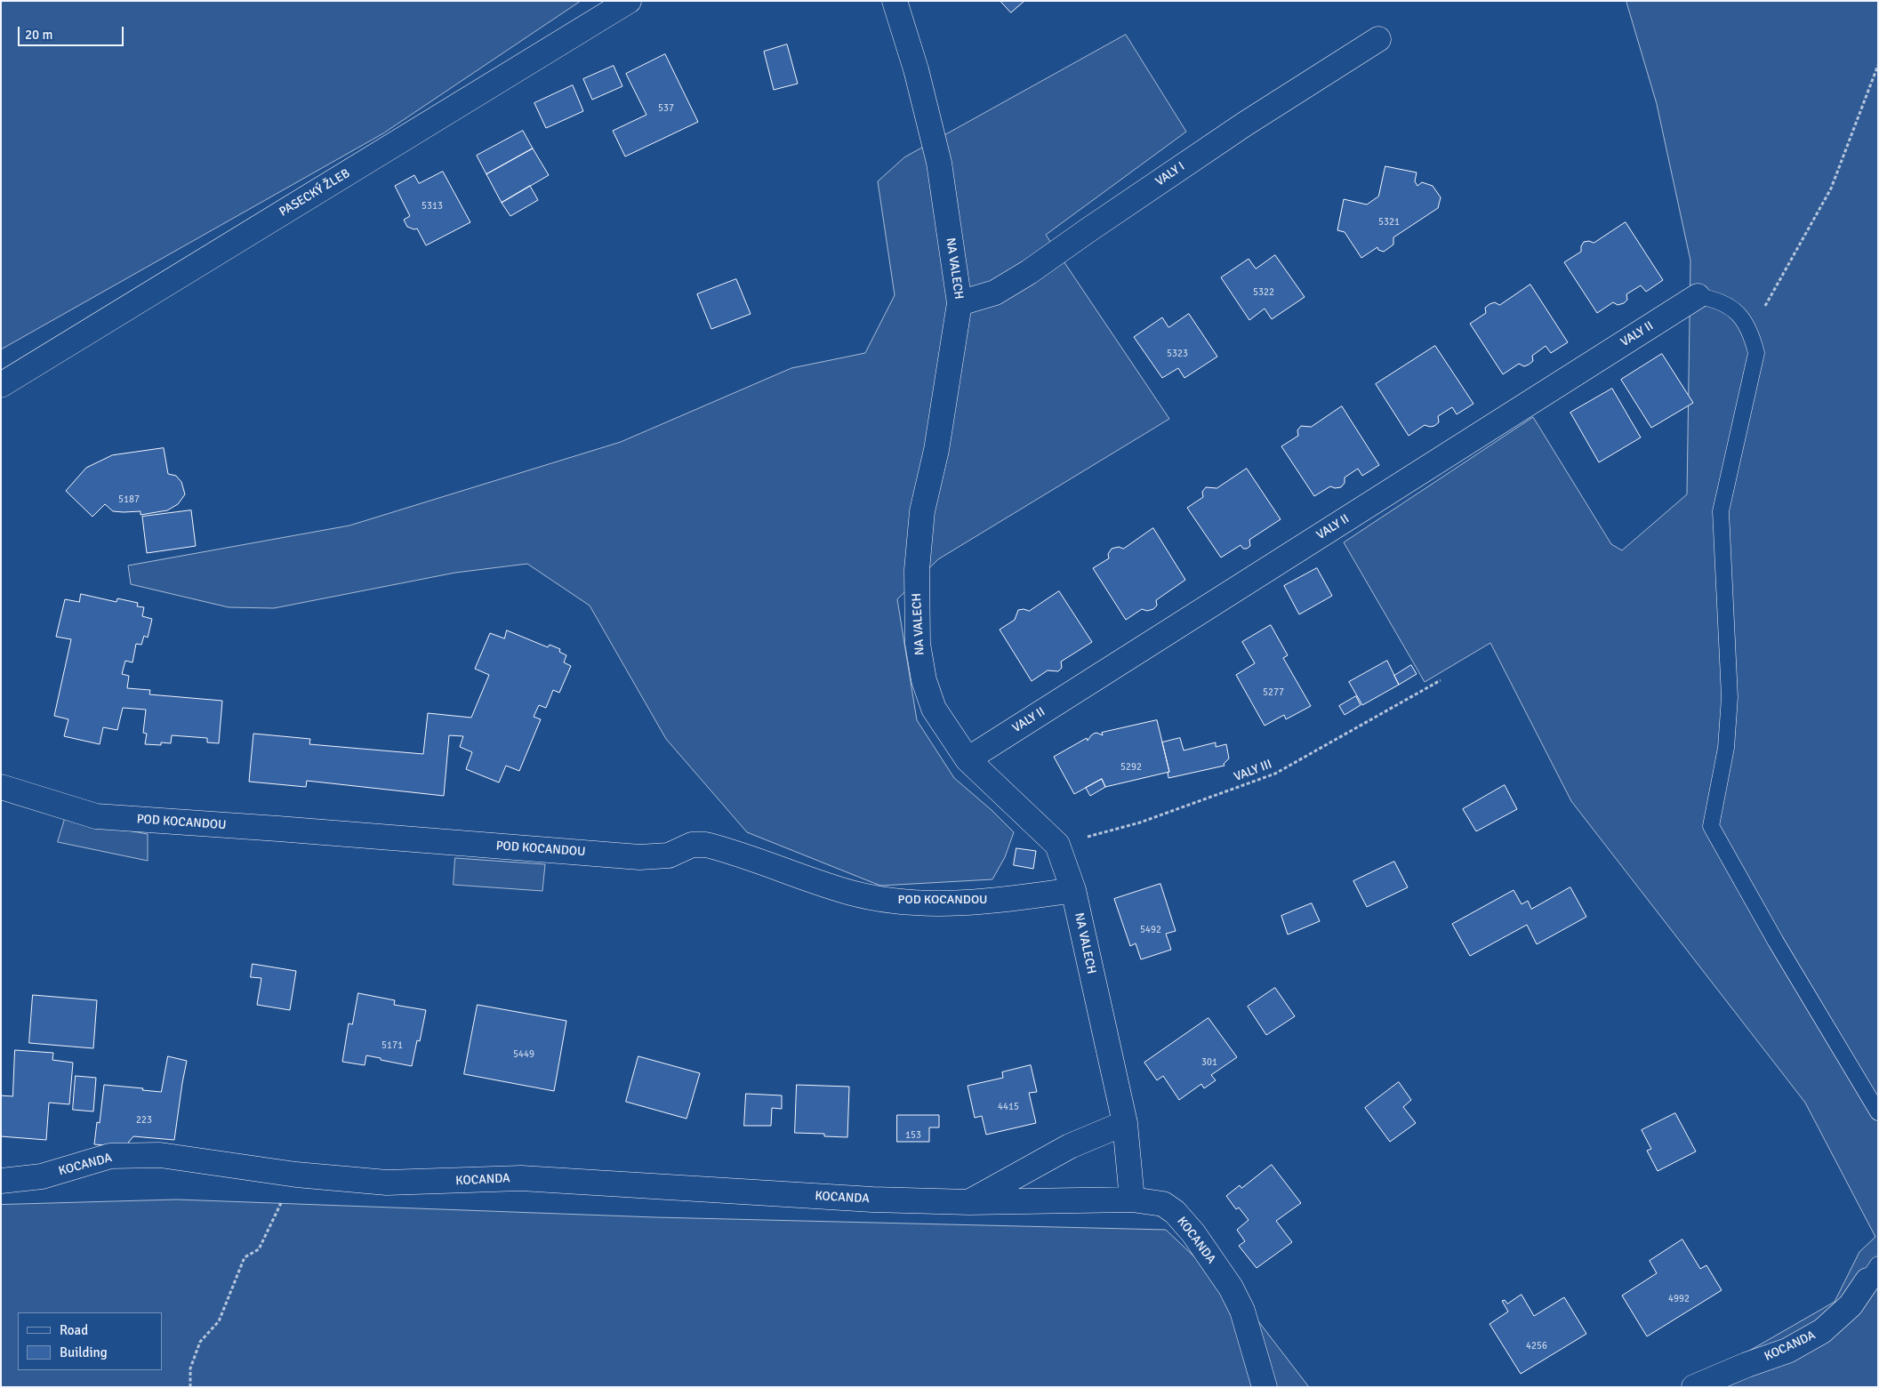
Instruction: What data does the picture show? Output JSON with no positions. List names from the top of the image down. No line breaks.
{"streets":{"street":["VALY I","PASECKÝ ŽLEB","NA VALECH","VALY II","POD KOCANDOU","KOCANDA"],"path":["VALY III"]},"crossings":[["VALY I","NA VALECH"],["NA VALECH","VALY II"],["NA VALECH","VALY III"],["NA VALECH","POD KOCANDOU"],["NA VALECH","KOCANDA"]],"house_numbers":["537","5313","5321","5322","5323","5187","5277","5292","5492","5171","5449","301","4415","223","153","4992","4256"],"legend":["Road","Building"],"scale_bar":"20 m"}
